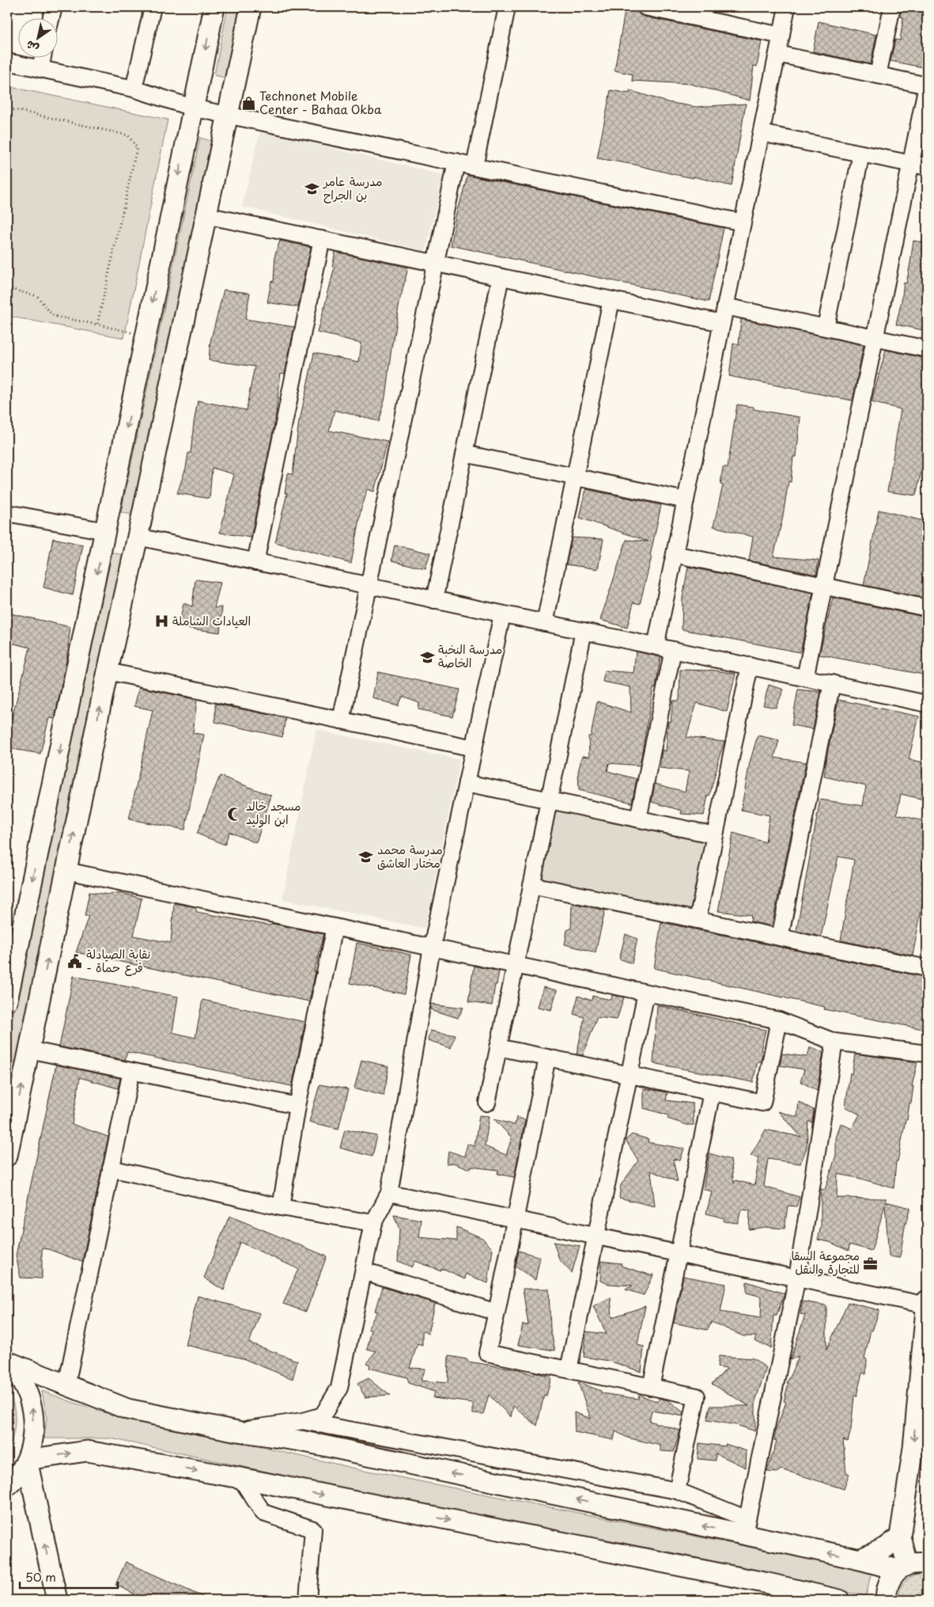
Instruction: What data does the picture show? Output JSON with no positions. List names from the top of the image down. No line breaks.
{"places":{"shop":["Technonet Mobile Center - Bahaa Okba"],"school or university":["مدرسة عامر بن الجراح","مدرسة النخبة الخاصة","مدرسة محمد مختار العاشق"],"hospital":["العيادات الشاملة"],"mosque":["مسجد خالد ابن الوليد"],"public building":["نقابة الصيادلة - فرع حماة"],"office":["مجموعة السقا للتجارة والنقل"]},"scale_bar":"50 m","north":"bottom left"}
